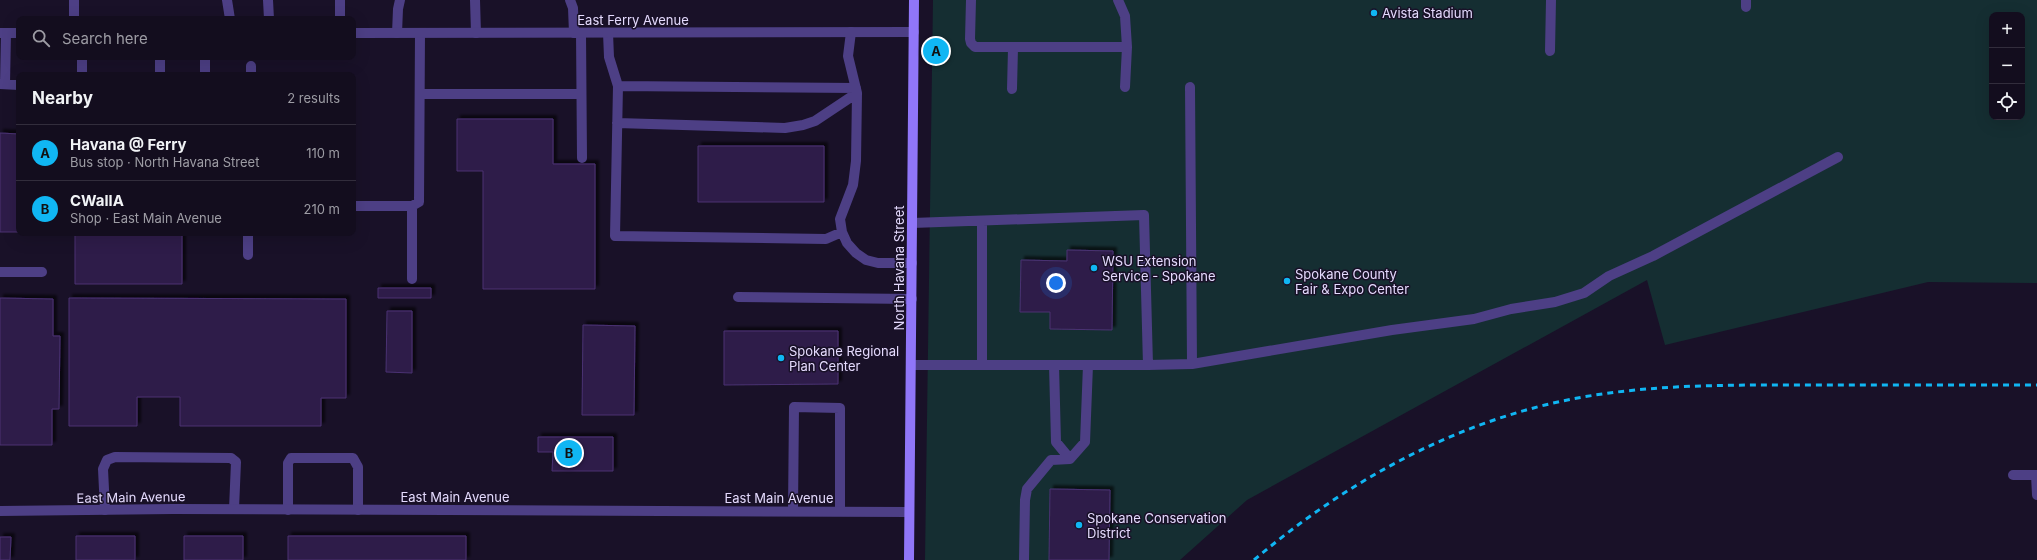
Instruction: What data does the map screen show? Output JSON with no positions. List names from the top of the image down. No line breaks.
{"streets":{"street":["East Ferry Avenue","North Havana Street","East Main Avenue"]},"crossings":[["East Ferry Avenue","North Havana Street"],["North Havana Street","East Main Avenue"]],"places":["Avista Stadium","WSU Extension Service - Spokane","Spokane County Fair & Expo Center","Spokane Regional Plan Center","Spokane Conservation District"],"page":{"map_buttons":["+","−"],"search":"Search here","pins":["A","B"],"heading":["Nearby","2 results"],"list":[{"mark":"A","name":"Havana @ Ferry","note":"Bus stop · North Havana Street","value":"110 m"},{"mark":"B","name":"CWallA","note":"Shop · East Main Avenue","value":"210 m"}]}}
